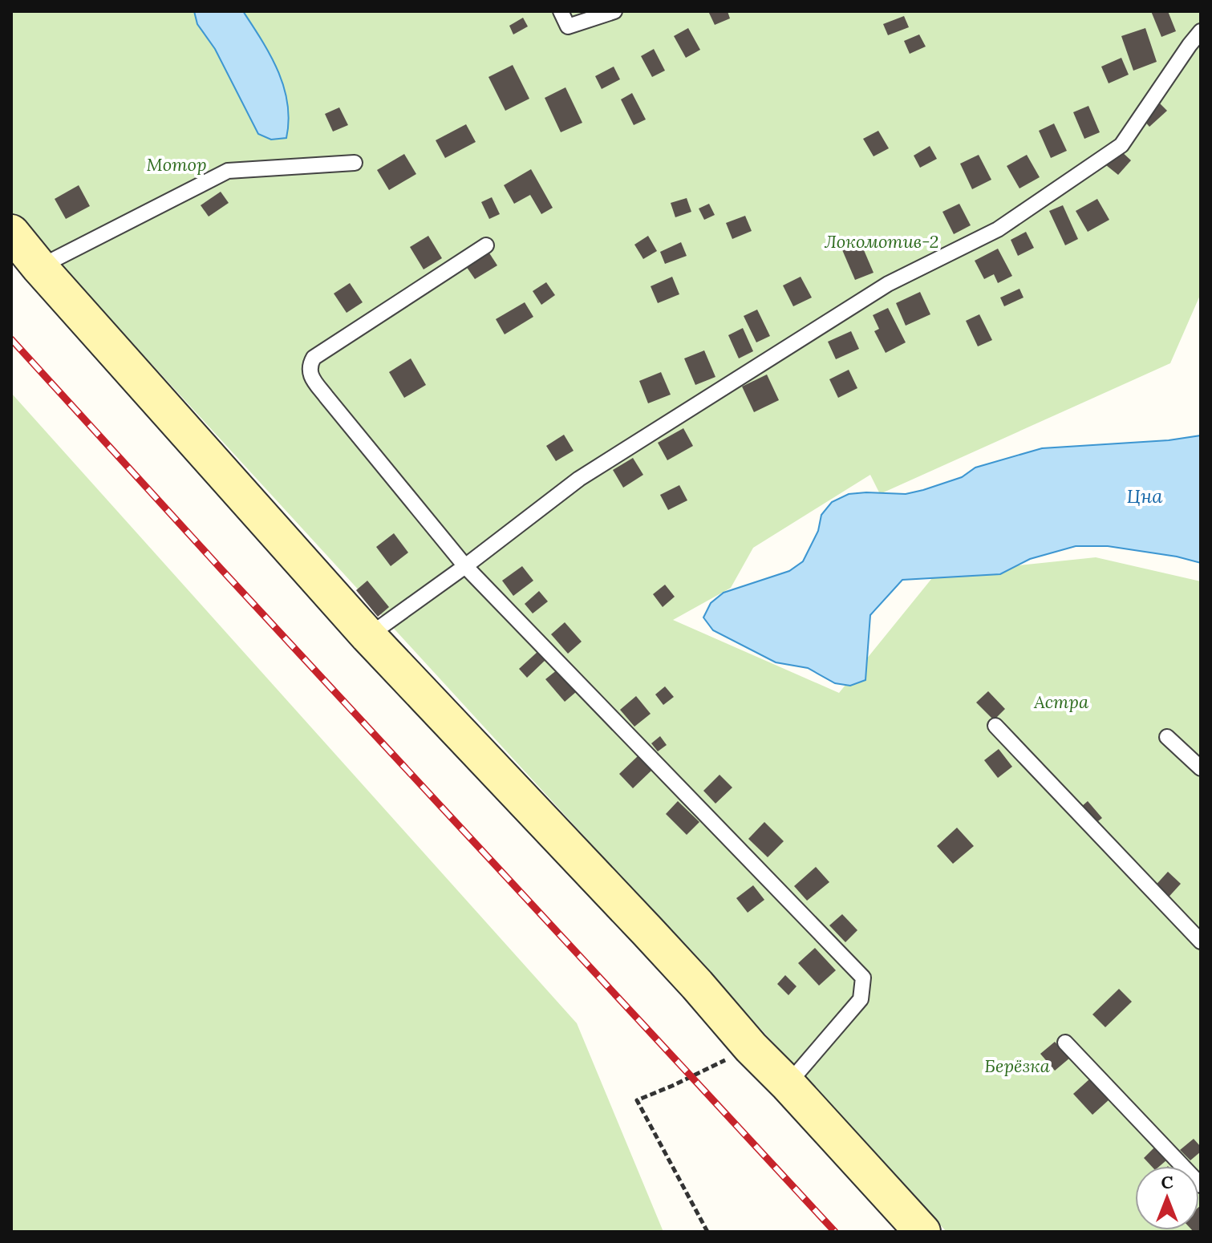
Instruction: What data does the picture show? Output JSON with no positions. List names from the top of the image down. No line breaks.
{"water":["Цна"],"parks":["Мотор","Локомотив-2","Астра","Берёзка"],"north":"top"}
